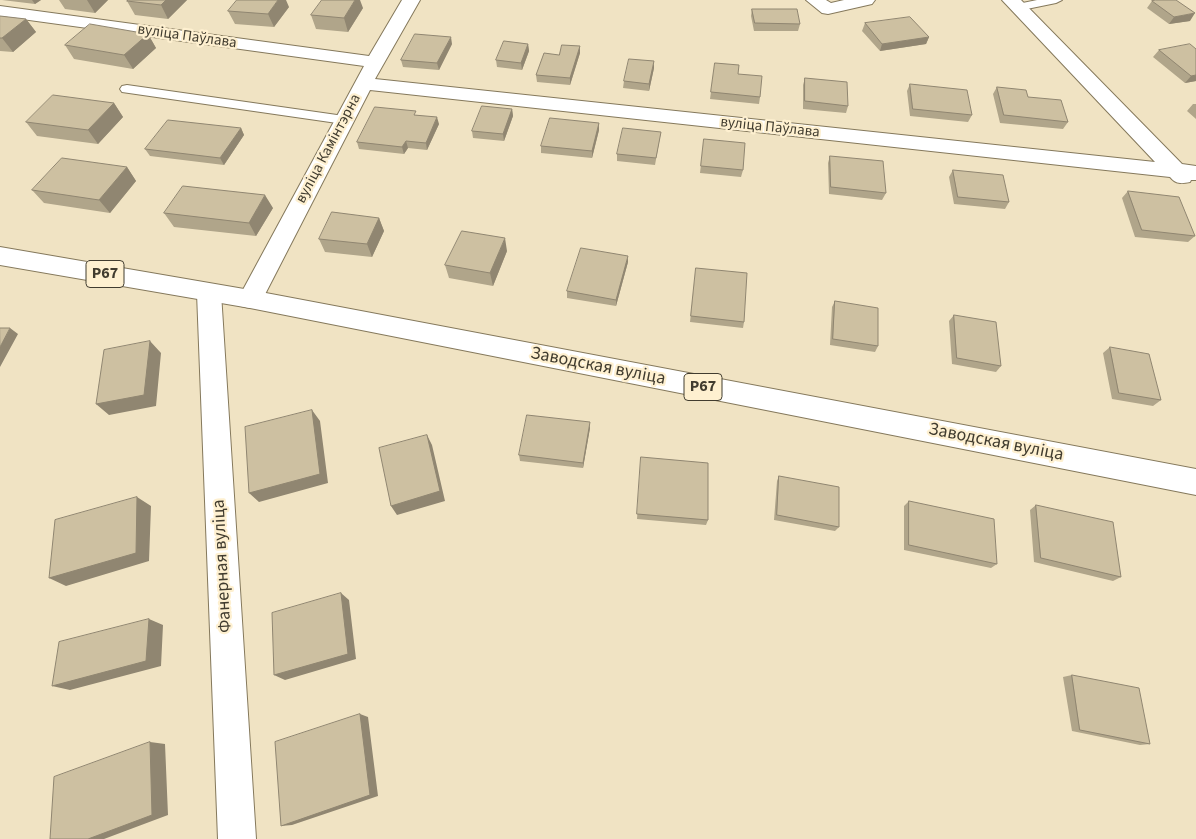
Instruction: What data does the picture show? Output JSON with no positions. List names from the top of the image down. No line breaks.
{"streets":{"street":["вуліца Паўлава","вуліца Камінтэрна","Р67","Заводская вуліца","Фанерная вуліца"]},"crossings":[["вуліца Паўлава","вуліца Камінтэрна"],["вуліца Камінтэрна","Заводская вуліца"],["Заводская вуліца","Фанерная вуліца"]]}
